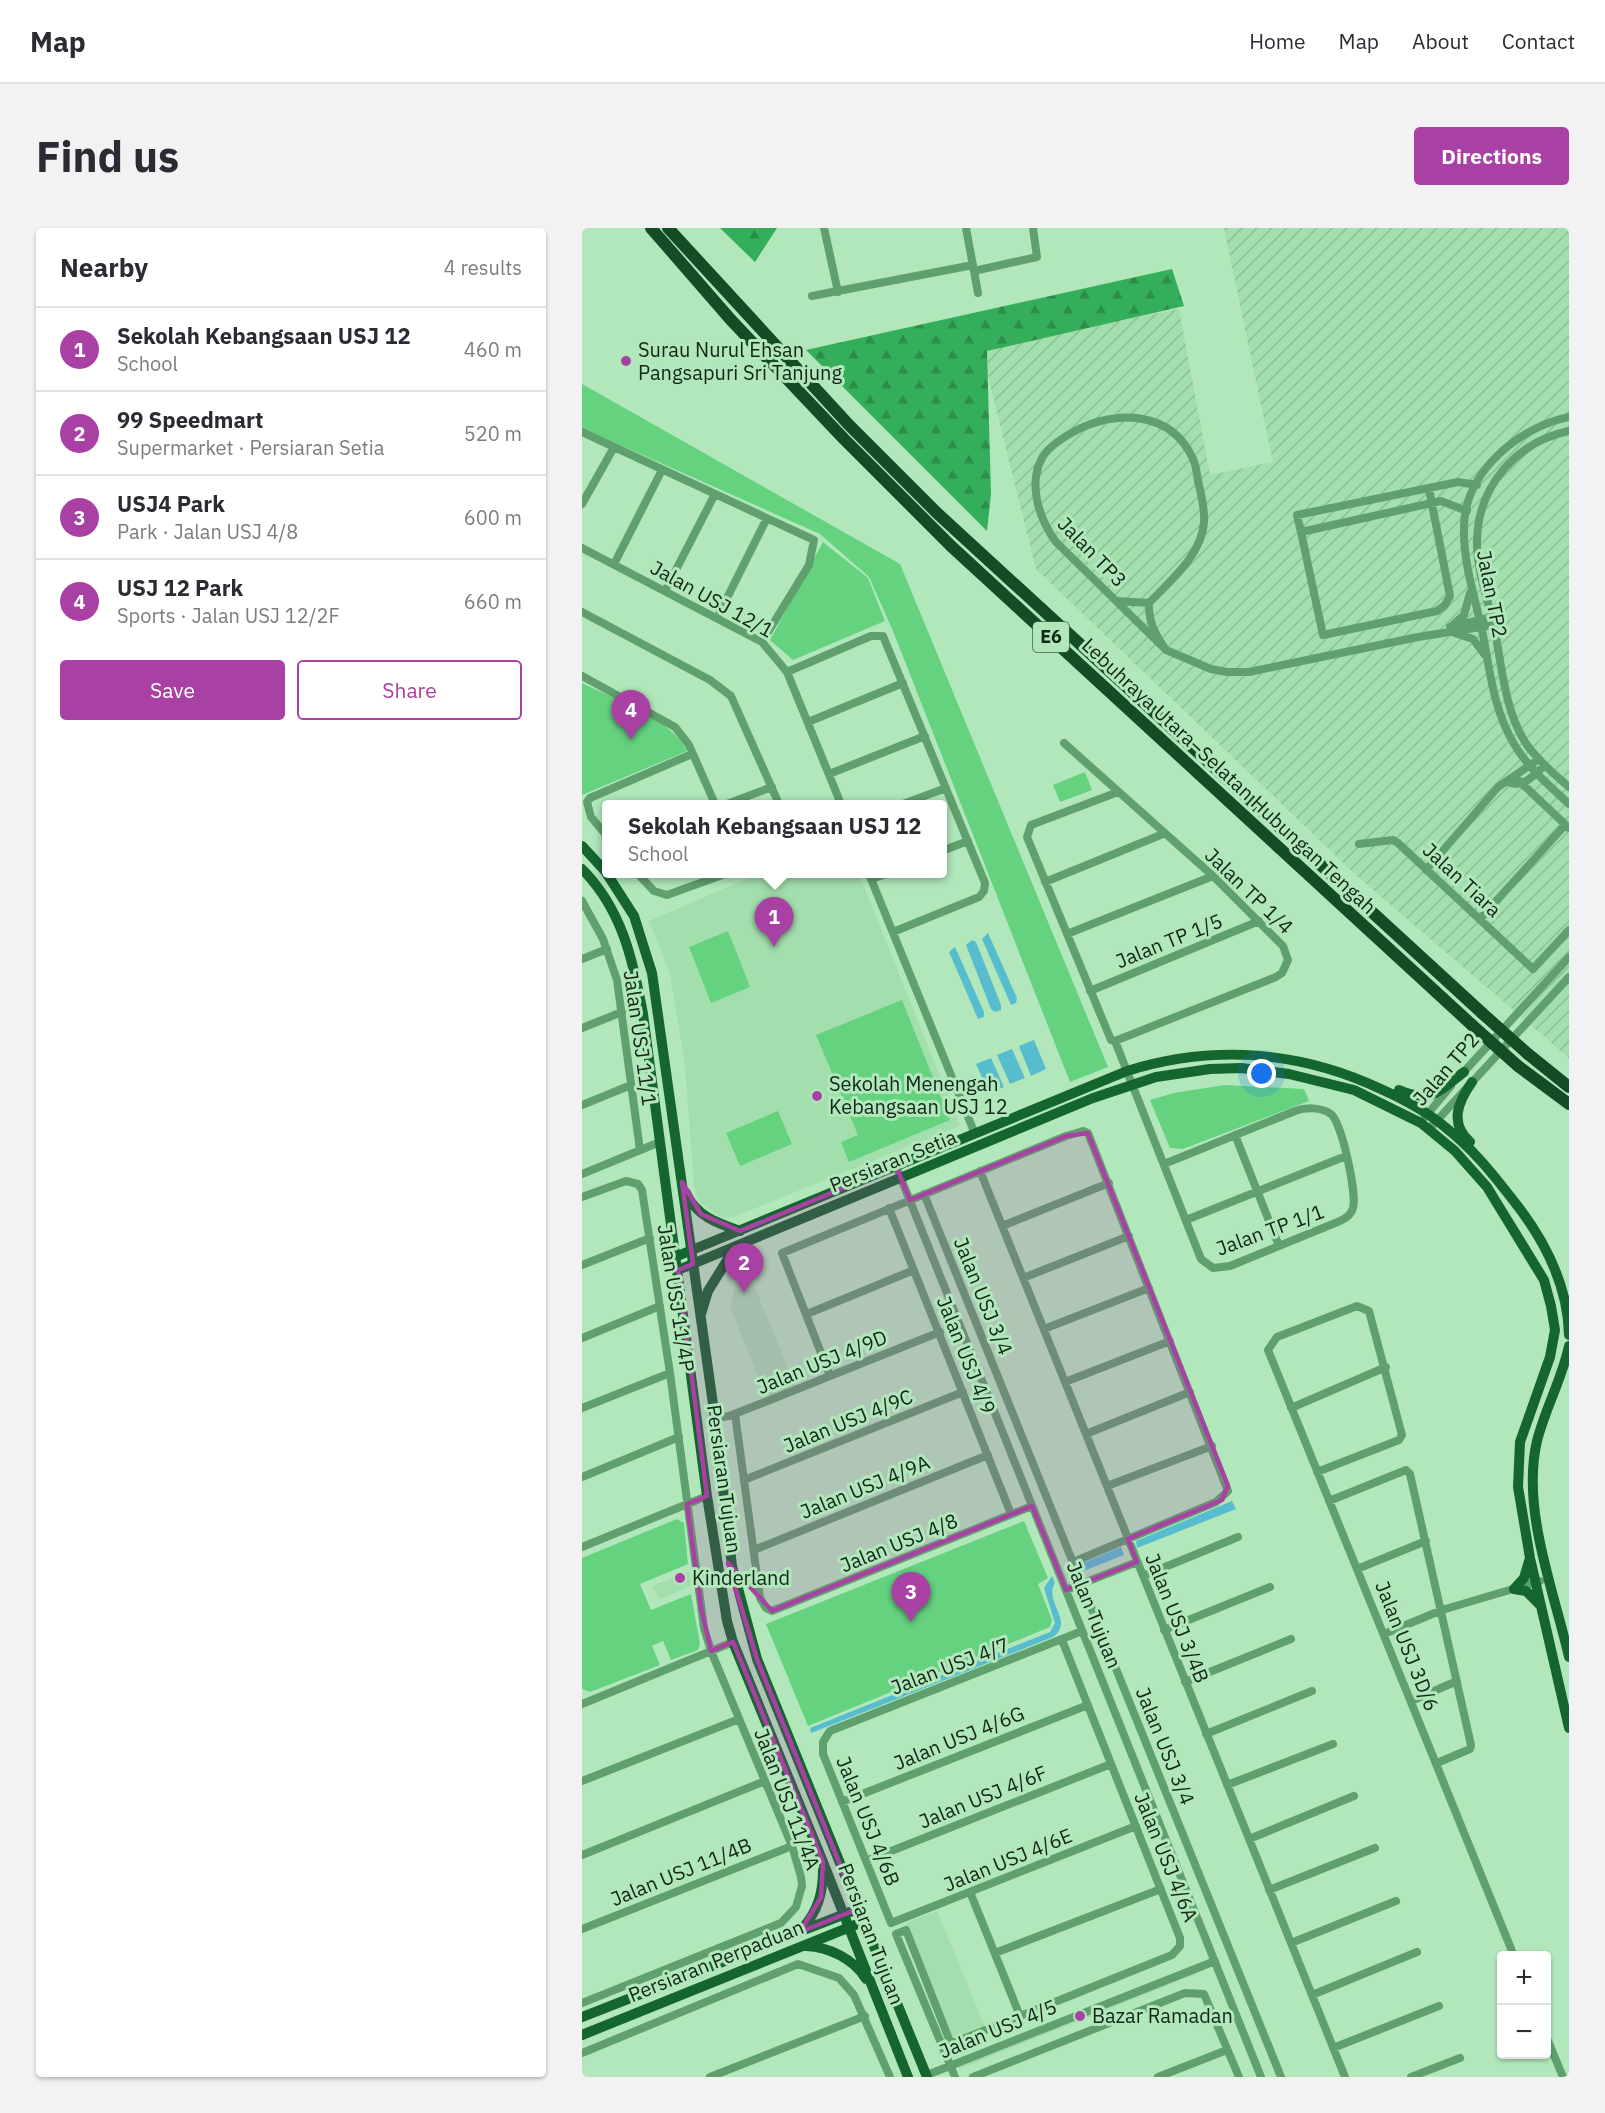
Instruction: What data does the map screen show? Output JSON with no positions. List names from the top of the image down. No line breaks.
{"streets":{"highway":["E6","Lebuhraya Utara–Selatan Hubungan Tengah"],"main road":["Persiaran Setia","Persiaran Tujuan","Persiaran Perpaduan"],"street":["Jalan TP3","Jalan TP2","Jalan USJ 12/1","Jalan Tiara","Jalan TP 1/4","Jalan TP 1/5","Jalan USJ 11/1","Jalan TP 1/1","Jalan USJ 3/4","Jalan USJ 11/4P","Jalan USJ 4/9","Jalan USJ 4/9D","Jalan USJ 4/9C","Jalan USJ 4/9A","Jalan USJ 4/8","Jalan Tujuan","Jalan USJ 3/4B","Jalan USJ 3D/6","Jalan USJ 4/7","Jalan USJ 4/6G","Jalan USJ 4/6F","Jalan USJ 11/4A","Jalan USJ 4/6B","Jalan USJ 4/6A","Jalan USJ 4/6E","Jalan USJ 11/4B","Jalan USJ 4/5"]},"crossings":[["Jalan TP3","Jalan TP2"],["Jalan TP2","Persiaran Setia"],["Jalan TP 1/4","Jalan TP 1/5"],["Persiaran Setia","Jalan TP 1/1"],["Persiaran Setia","Persiaran Tujuan"],["Persiaran Setia","Jalan Tujuan"],["Jalan USJ 11/4P","Jalan USJ 11/4A"],["Jalan USJ 4/9","Jalan USJ 4/9D"],["Jalan USJ 4/9","Jalan USJ 4/9C"],["Jalan USJ 4/9","Jalan USJ 4/9A"],["Jalan USJ 4/9","Jalan USJ 4/8"],["Jalan USJ 4/9D","Persiaran Tujuan"],["Persiaran Tujuan","Persiaran Perpaduan"],["Persiaran Tujuan","Jalan USJ 4/5"],["Jalan USJ 4/9A","Jalan USJ 4/8"],["Jalan USJ 4/8","Jalan Tujuan"],["Jalan Tujuan","Jalan USJ 4/7"],["Jalan Tujuan","Jalan USJ 4/5"],["Jalan USJ 4/7","Jalan USJ 4/6B"],["Jalan USJ 4/7","Jalan USJ 4/6A"],["Jalan USJ 4/6G","Jalan USJ 4/6B"],["Jalan USJ 4/6G","Jalan USJ 4/6A"],["Jalan USJ 4/6F","Jalan USJ 4/6B"],["Jalan USJ 4/6F","Jalan USJ 4/6A"],["Jalan USJ 11/4A","Jalan USJ 11/4B"],["Jalan USJ 4/6B","Jalan USJ 4/6E"],["Jalan USJ 4/6A","Jalan USJ 4/6E"]],"places":["Surau Nurul Ehsan Pangsapuri Sri Tanjung","Sekolah Menengah Kebangsaan USJ 12","Kinderland","Bazar Ramadan"],"page":{"header":"Map","nav":["Home","Map","About","Contact"],"buttons":["Directions",["Save","Share"]],"title":"Find us","heading":["Nearby","4 results"],"list":[{"mark":"1","name":"Sekolah Kebangsaan USJ 12","note":"School","value":"460 m"},{"mark":"2","name":"99 Speedmart","note":"Supermarket · Persiaran Setia","value":"520 m"},{"mark":"3","name":"USJ4 Park","note":"Park · Jalan USJ 4/8","value":"600 m"},{"mark":"4","name":"USJ 12 Park","note":"Sports · Jalan USJ 12/2F","value":"660 m"}],"pins":["4","1","2","3"],"popup":["Sekolah Kebangsaan USJ 12","School"],"map_buttons":["+","−"]}}
